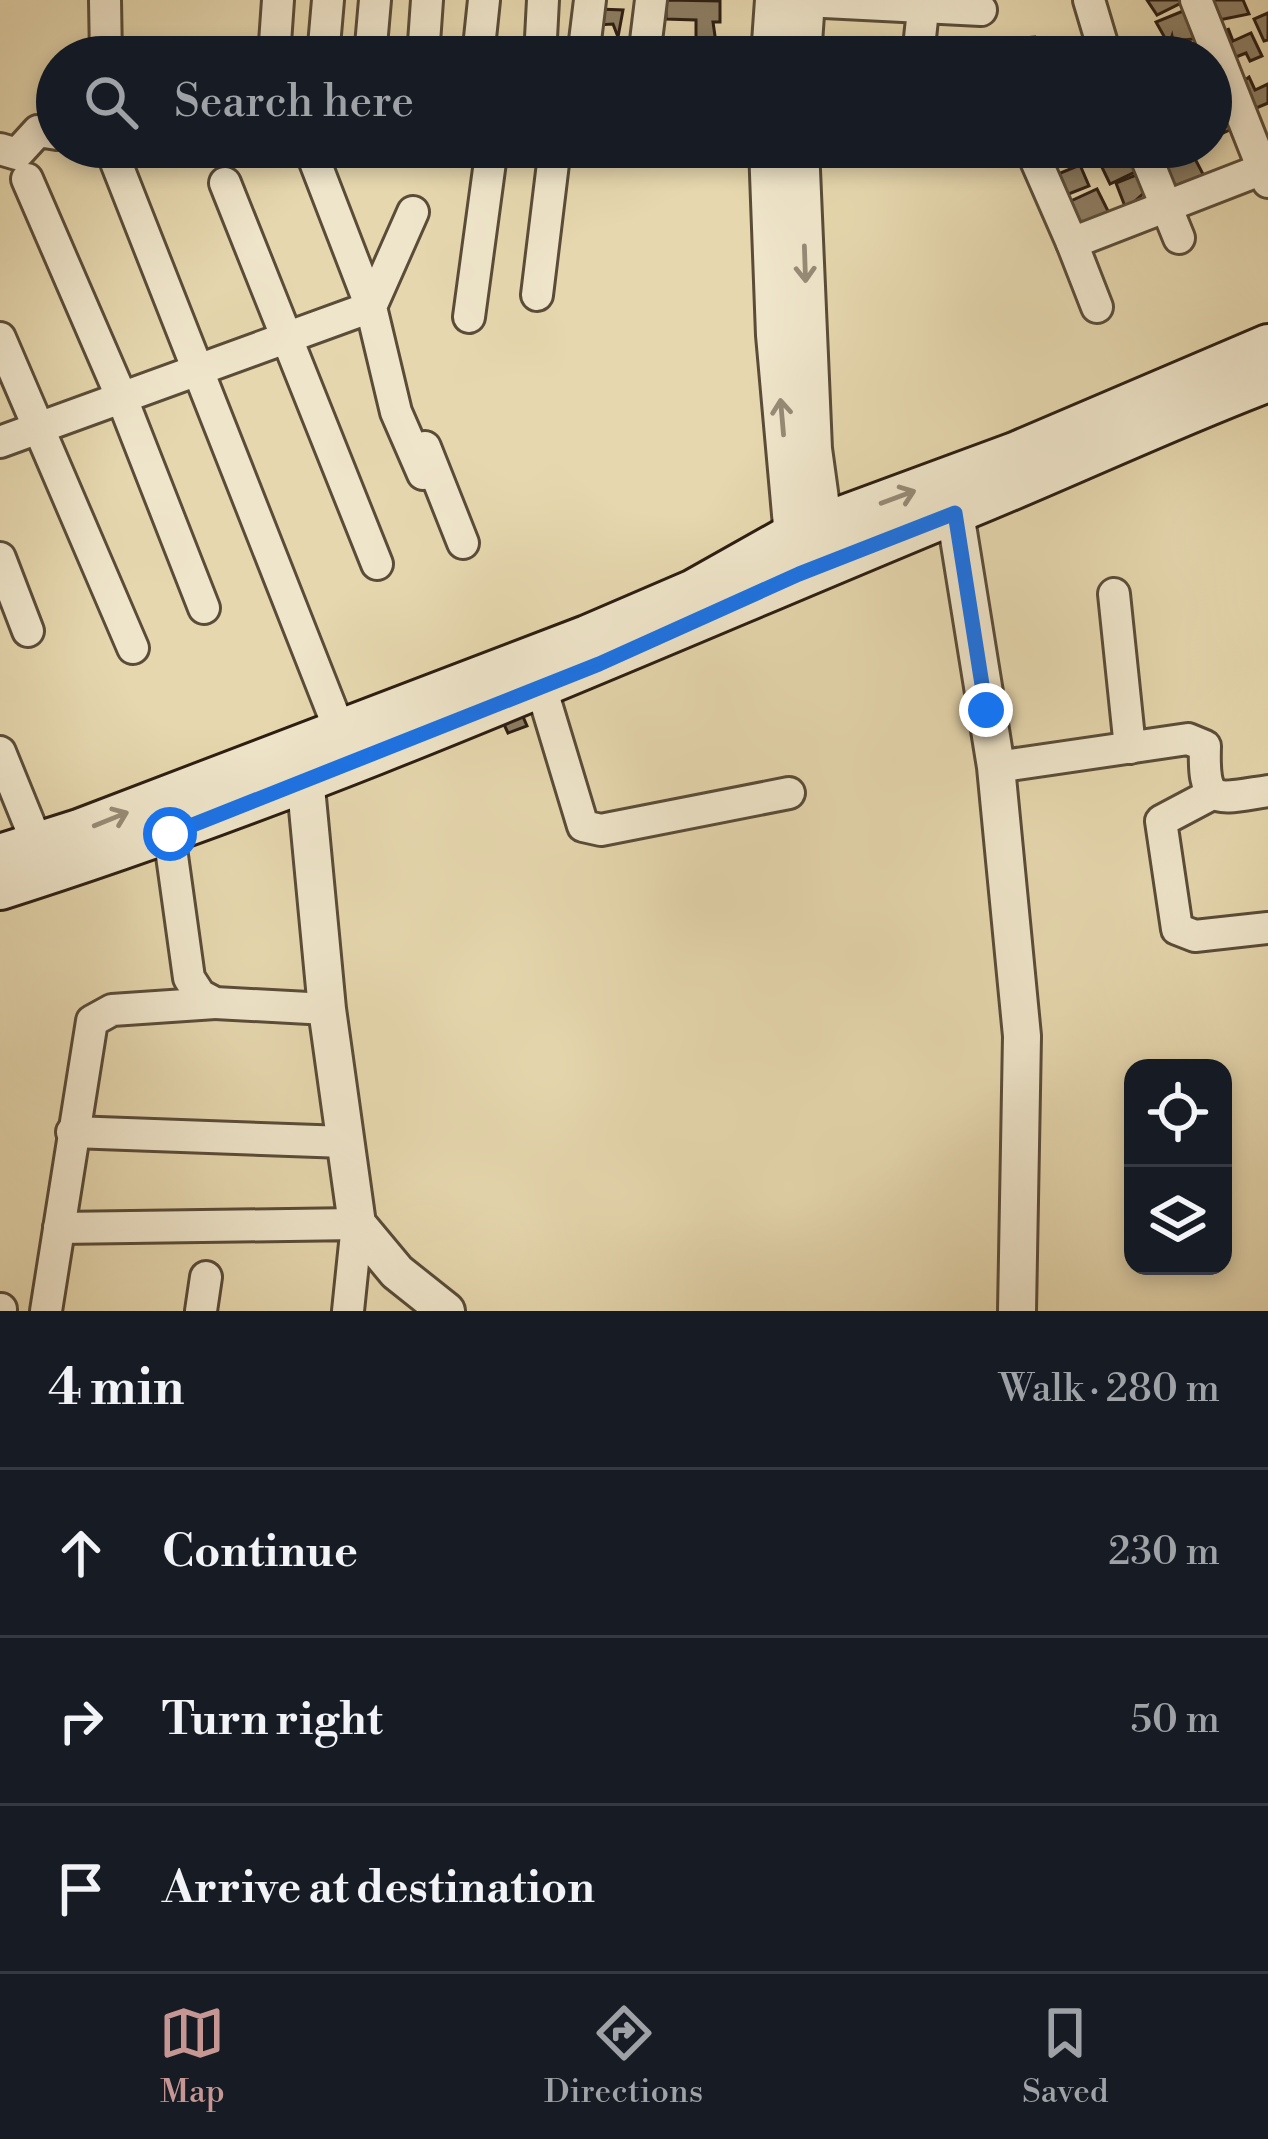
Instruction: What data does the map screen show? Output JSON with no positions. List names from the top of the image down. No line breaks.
{"page":{"search":"Search here","heading":["4 min","Walk · 280 m"],"list":[["Continue","230 m"],["Turn right","50 m"],"Arrive at destination"],"nav":["Map","Directions","Saved"]}}
